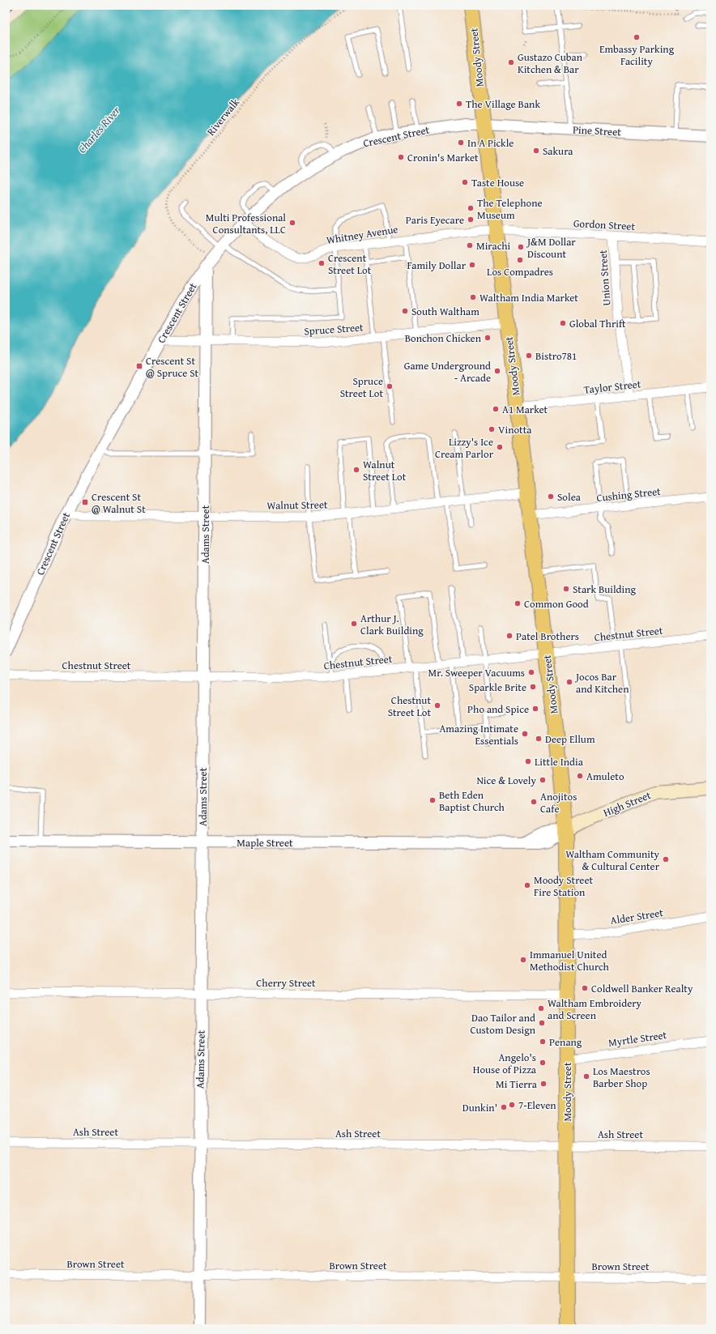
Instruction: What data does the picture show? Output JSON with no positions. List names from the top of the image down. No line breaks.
{"streets":{"main road":["Moody Street","High Street"],"street":["Pine Street","Crescent Street","Gordon Street","Whitney Avenue","Union Street","Spruce Street","Taylor Street","Cushing Street","Walnut Street","Adams Street","Chestnut Street","Maple Street","Alder Street","Cherry Street","Myrtle Street","Ash Street","Brown Street"],"path":["Riverwalk"]},"crossings":[["Moody Street","Pine Street"],["Moody Street","Crescent Street"],["Moody Street","Gordon Street"],["Moody Street","Whitney Avenue"],["Moody Street","Spruce Street"],["Moody Street","Taylor Street"],["Moody Street","Cushing Street"],["Moody Street","Walnut Street"],["Moody Street","Chestnut Street"],["Moody Street","High Street"],["Moody Street","Maple Street"],["Moody Street","Alder Street"],["Moody Street","Cherry Street"],["Moody Street","Myrtle Street"],["Moody Street","Ash Street"],["Moody Street","Brown Street"],["Pine Street","Crescent Street"],["Crescent Street","Whitney Avenue"],["Crescent Street","Spruce Street"],["Crescent Street","Walnut Street"],["Crescent Street","Adams Street"],["Gordon Street","Whitney Avenue"],["Gordon Street","Union Street"],["Union Street","Taylor Street"],["Spruce Street","Adams Street"],["Walnut Street","Adams Street"],["Adams Street","Chestnut Street"],["Adams Street","Maple Street"],["Adams Street","Cherry Street"],["Adams Street","Ash Street"],["Adams Street","Brown Street"],["High Street","Maple Street"]],"water":["Charles River"],"places":{"other":["Embassy Parking Facility","Gustazo Cuban Kitchen & Bar","The Village Bank","In A Pickle","Sakura","Cronin's Market","Taste House","The Telephone Museum","Paris Eyecare","Multi Professional Consultants, LLC","Mirachi","J&M Dollar Discount","Los Compadres","Crescent Street Lot","Family Dollar","Waltham India Market","South Waltham","Global Thrift","Bonchon Chicken","Bistro781","Game Underground - Arcade","Spruce Street Lot","A1 Market","Vinotta","Lizzy's Ice Cream Parlor","Walnut Street Lot","Solea","Stark Building","Common Good","Arthur J. Clark Building","Patel Brothers","Mr. Sweeper Vacuums","Jocos Bar and Kitchen","Sparkle Brite","Chestnut Street Lot","Pho and Spice","Amazing Intimate Essentials","Deep Ellum","Little India","Amuleto","Nice & Lovely","Beth Eden Baptist Church","Anojitos Cafe","Waltham Community & Cultural Center","Moody Street Fire Station","Immanuel United Methodist Church","Coldwell Banker Realty","Waltham Embroidery and Screen","Dao Tailor and Custom Design","Penang","Angelo's House of Pizza","Los Maestros Barber Shop","Mi Tierra","7-Eleven","Dunkin'"],"transit":["Crescent St @ Spruce St","Crescent St @ Walnut St"]}}
